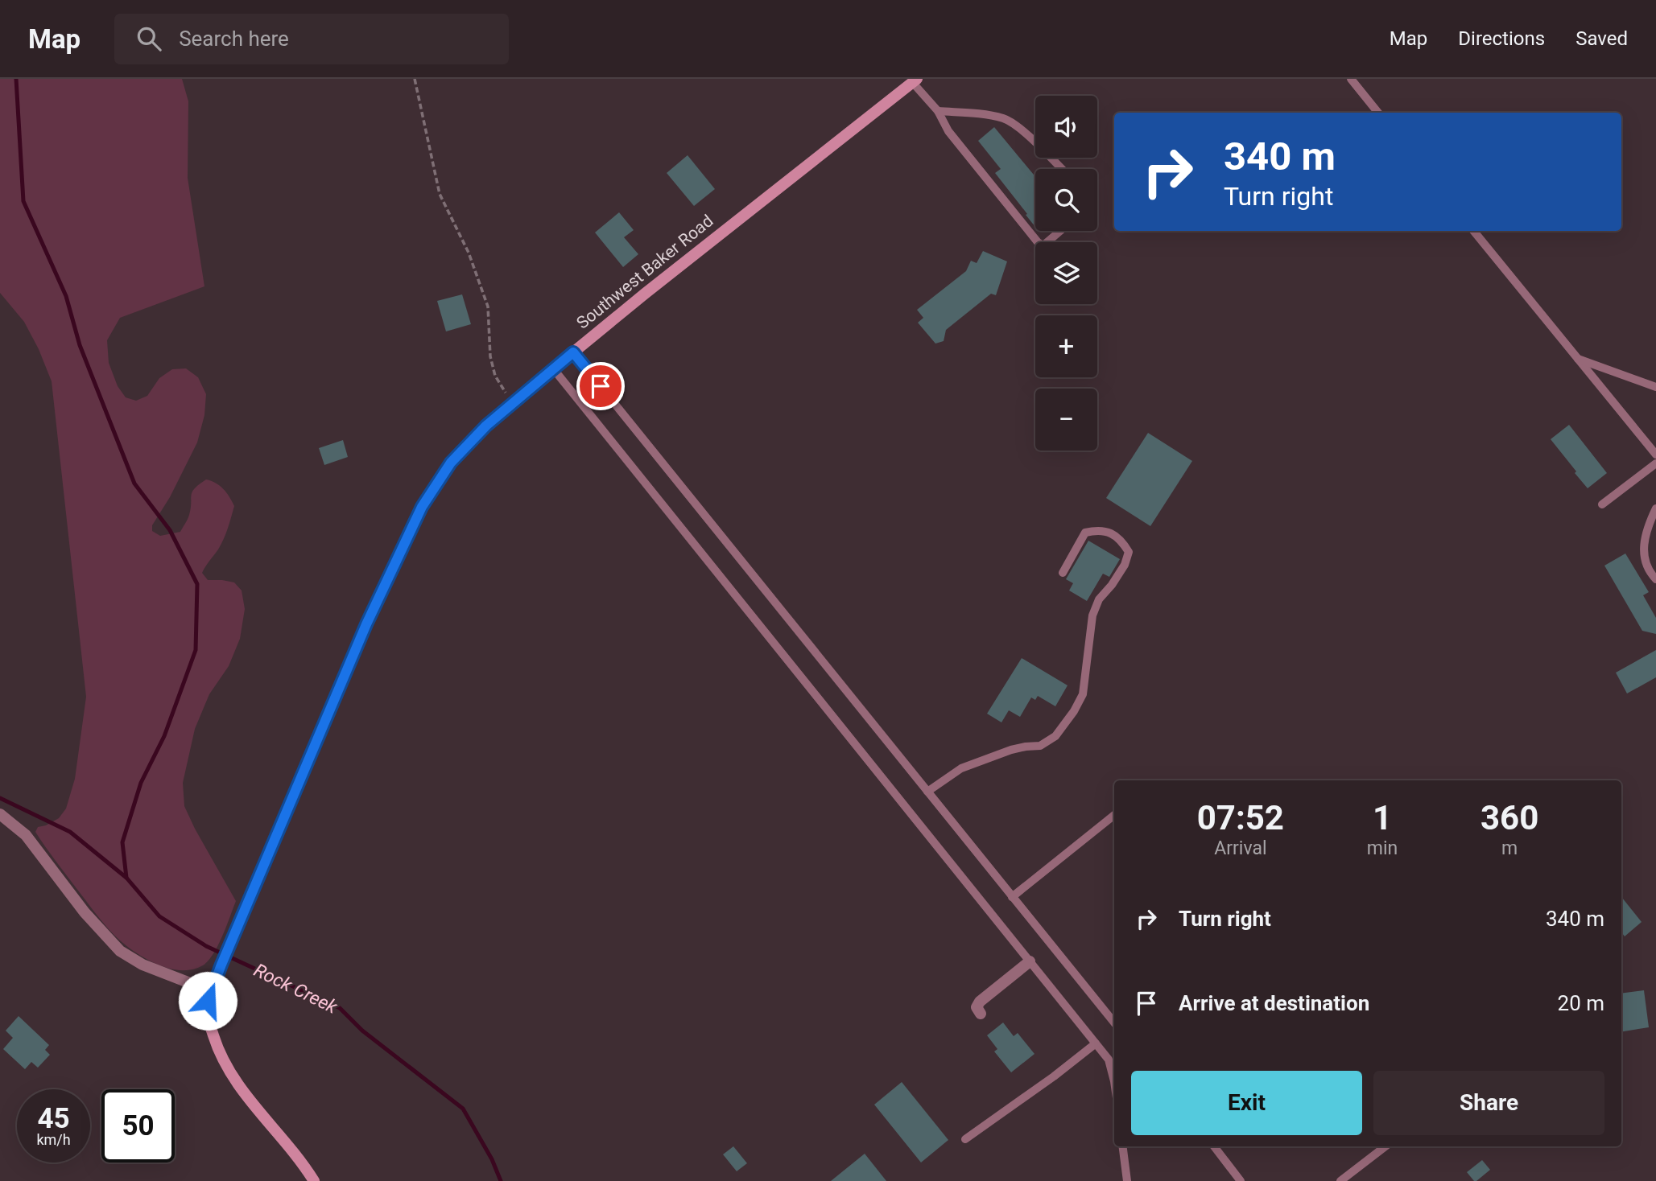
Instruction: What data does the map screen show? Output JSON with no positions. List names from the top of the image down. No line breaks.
{"streets":{"main road":["Southwest Baker Road"]},"water":["Rock Creek"],"page":{"header":"Map","search":"Search here","nav":["Map","Directions","Saved"],"map_buttons":["+","−"],"turn":["340 m","Turn right"],"eta":["07:52","Arrival","1","min","360","m"],"list":[{"name":"Turn right","value":"340 m"},{"name":"Arrive at destination","value":"20 m"}],"buttons":["Exit","Share"],"speed":"45 km/h","limit":"50"}}
